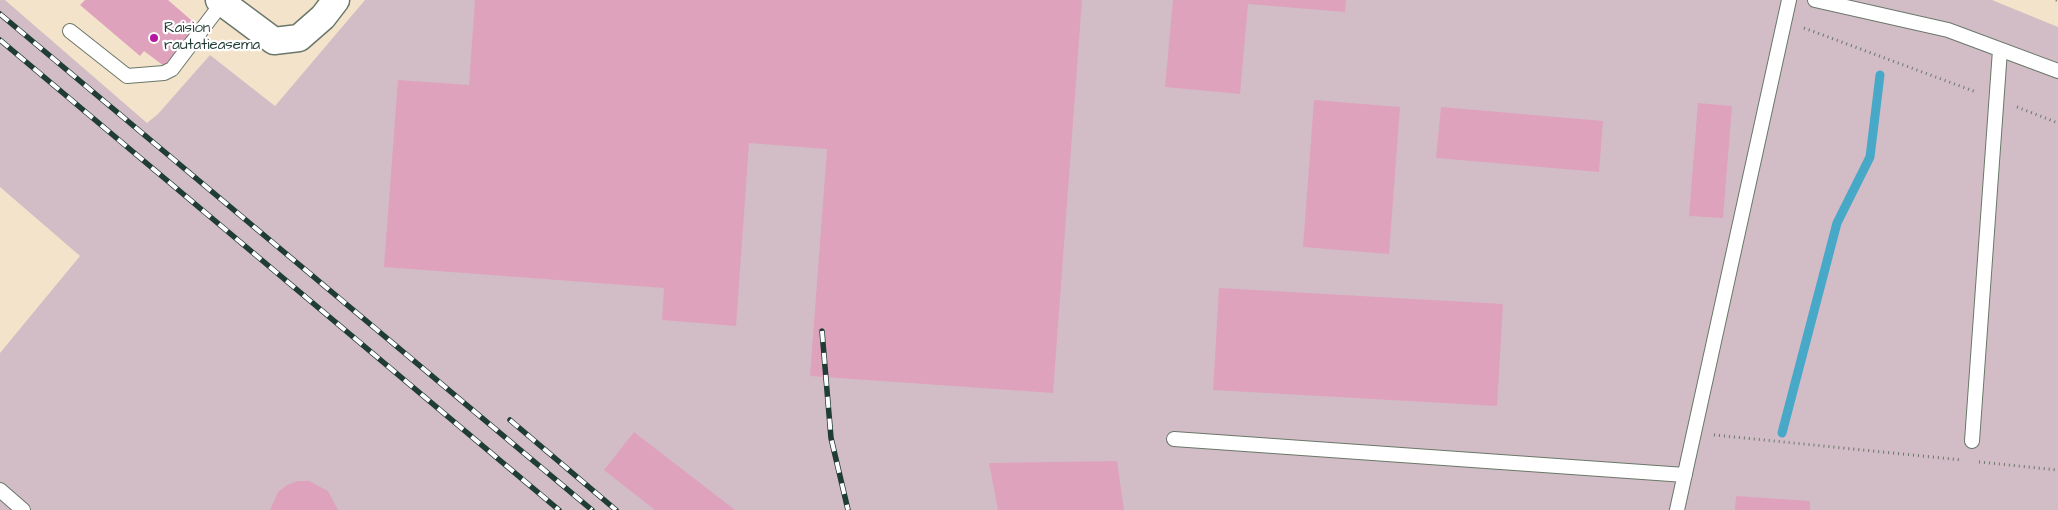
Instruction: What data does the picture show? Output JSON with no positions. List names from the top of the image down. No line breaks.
{"places":["Raision rautatieasema"]}
